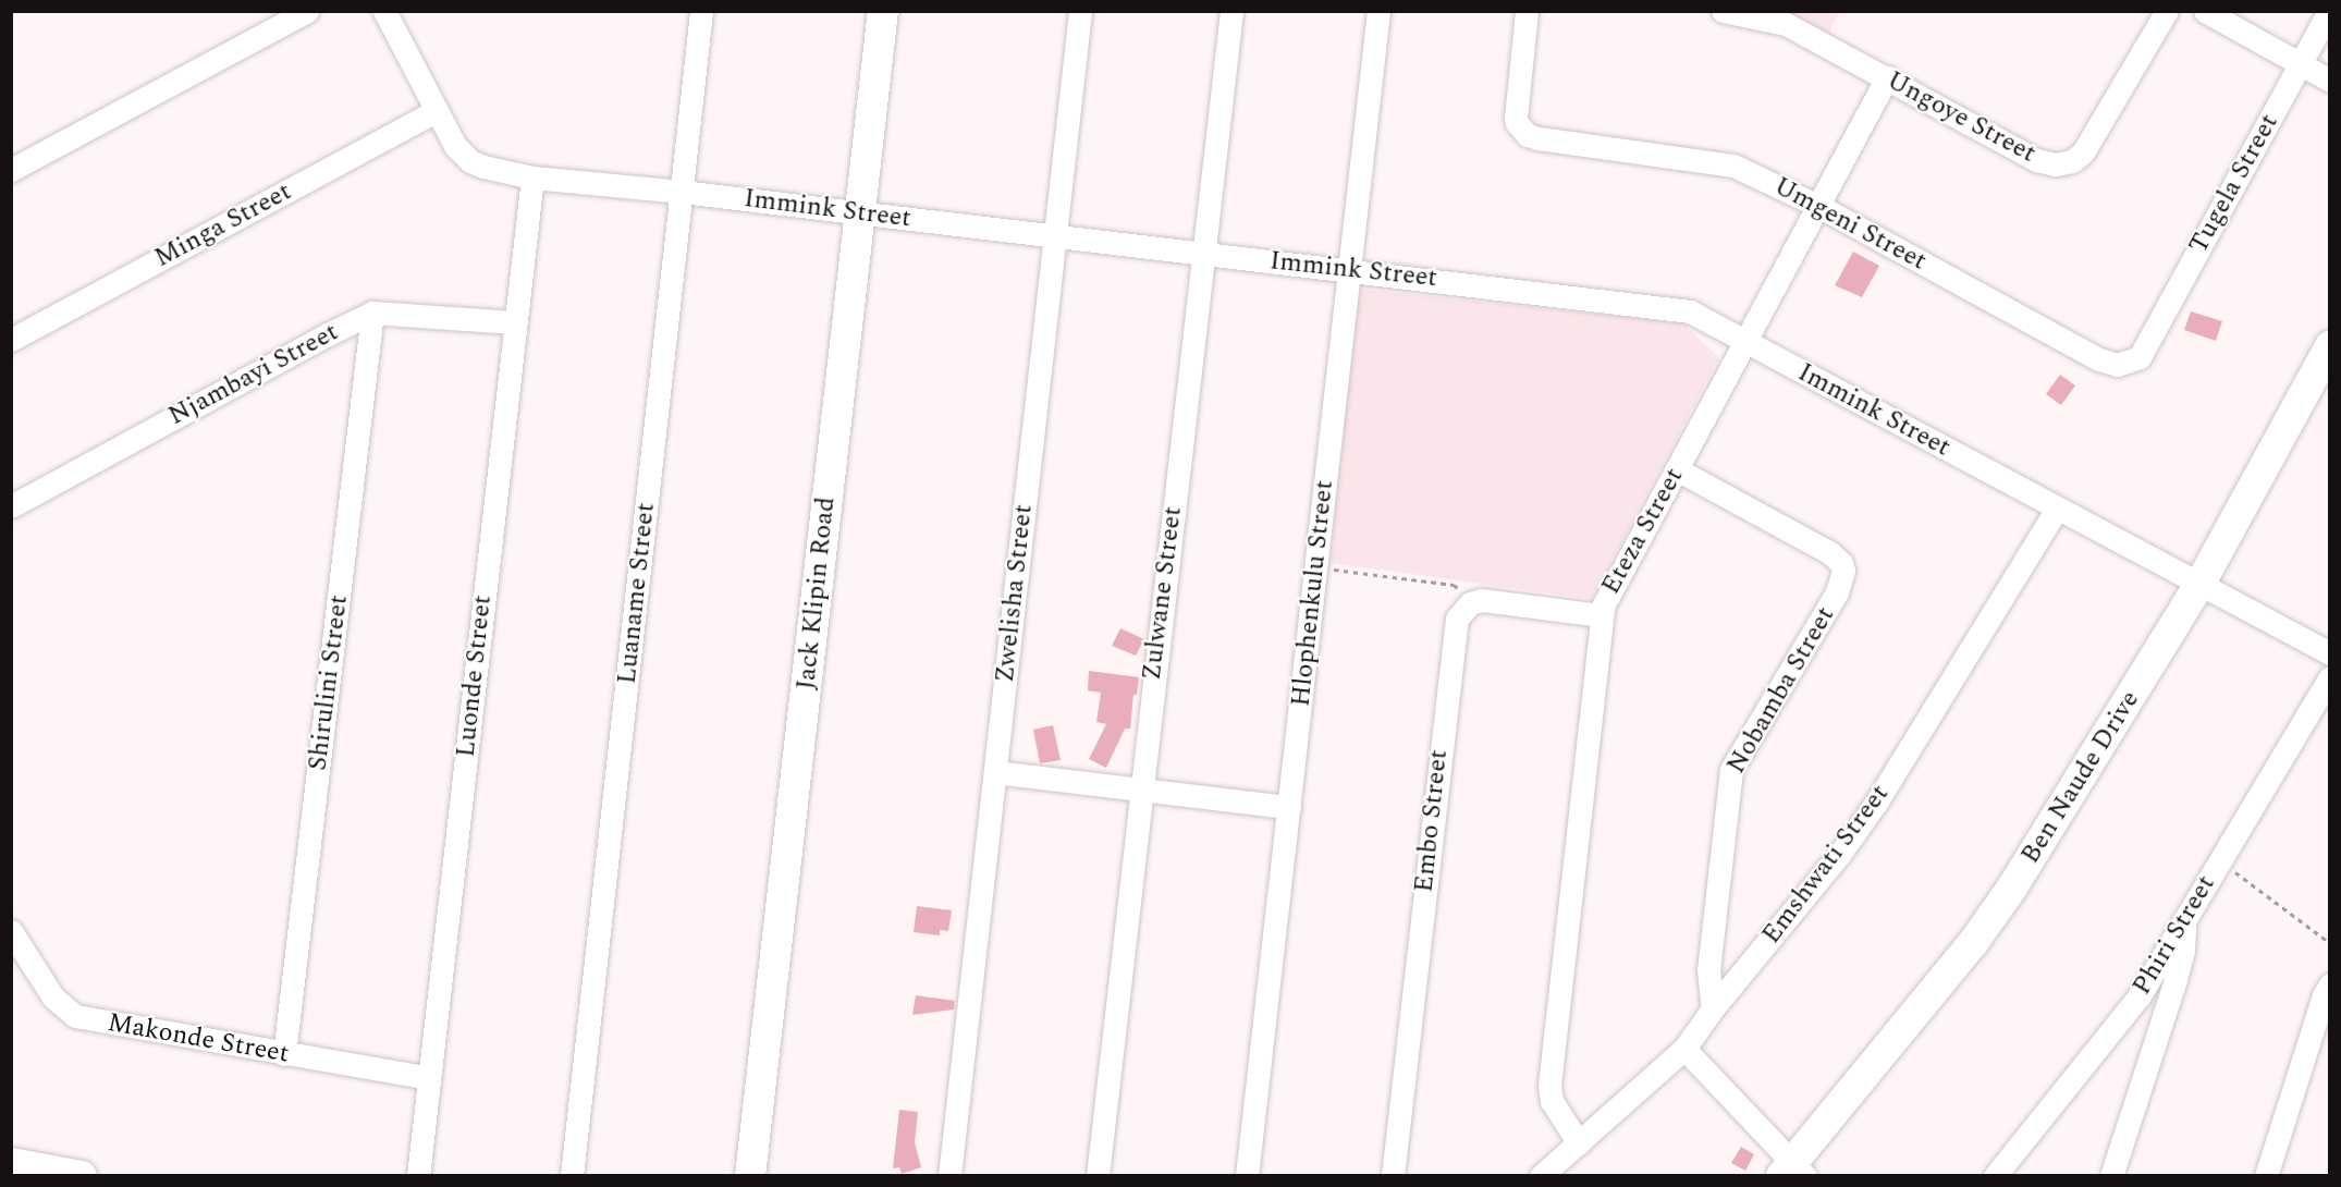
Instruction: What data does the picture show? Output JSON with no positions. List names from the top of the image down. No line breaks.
{"streets":{"street":["Ungoye Street","Tugela Street","Immink Street","Umgeni Street","Minga Street","Njambayi Street","Eteza Street","Luaname Street","Jack Klipin Road","Zwelisha Street","Zulwane Street","Hlophenkulu Street","Luonde Street","Shirulini Street","Nobamba Street","Ben Naude Drive","Embo Street","Emshwati Street","Phiri Street","Makonde Street"]},"crossings":[["Ungoye Street","Eteza Street"],["Tugela Street","Umgeni Street"],["Immink Street","Minga Street"],["Immink Street","Eteza Street"],["Immink Street","Luaname Street"],["Immink Street","Jack Klipin Road"],["Immink Street","Zwelisha Street"],["Immink Street","Zulwane Street"],["Immink Street","Hlophenkulu Street"],["Immink Street","Luonde Street"],["Immink Street","Ben Naude Drive"],["Immink Street","Emshwati Street"],["Umgeni Street","Eteza Street"],["Njambayi Street","Luonde Street"],["Njambayi Street","Shirulini Street"],["Eteza Street","Nobamba Street"],["Eteza Street","Emshwati Street"],["Luonde Street","Makonde Street"],["Shirulini Street","Makonde Street"],["Nobamba Street","Emshwati Street"]]}
